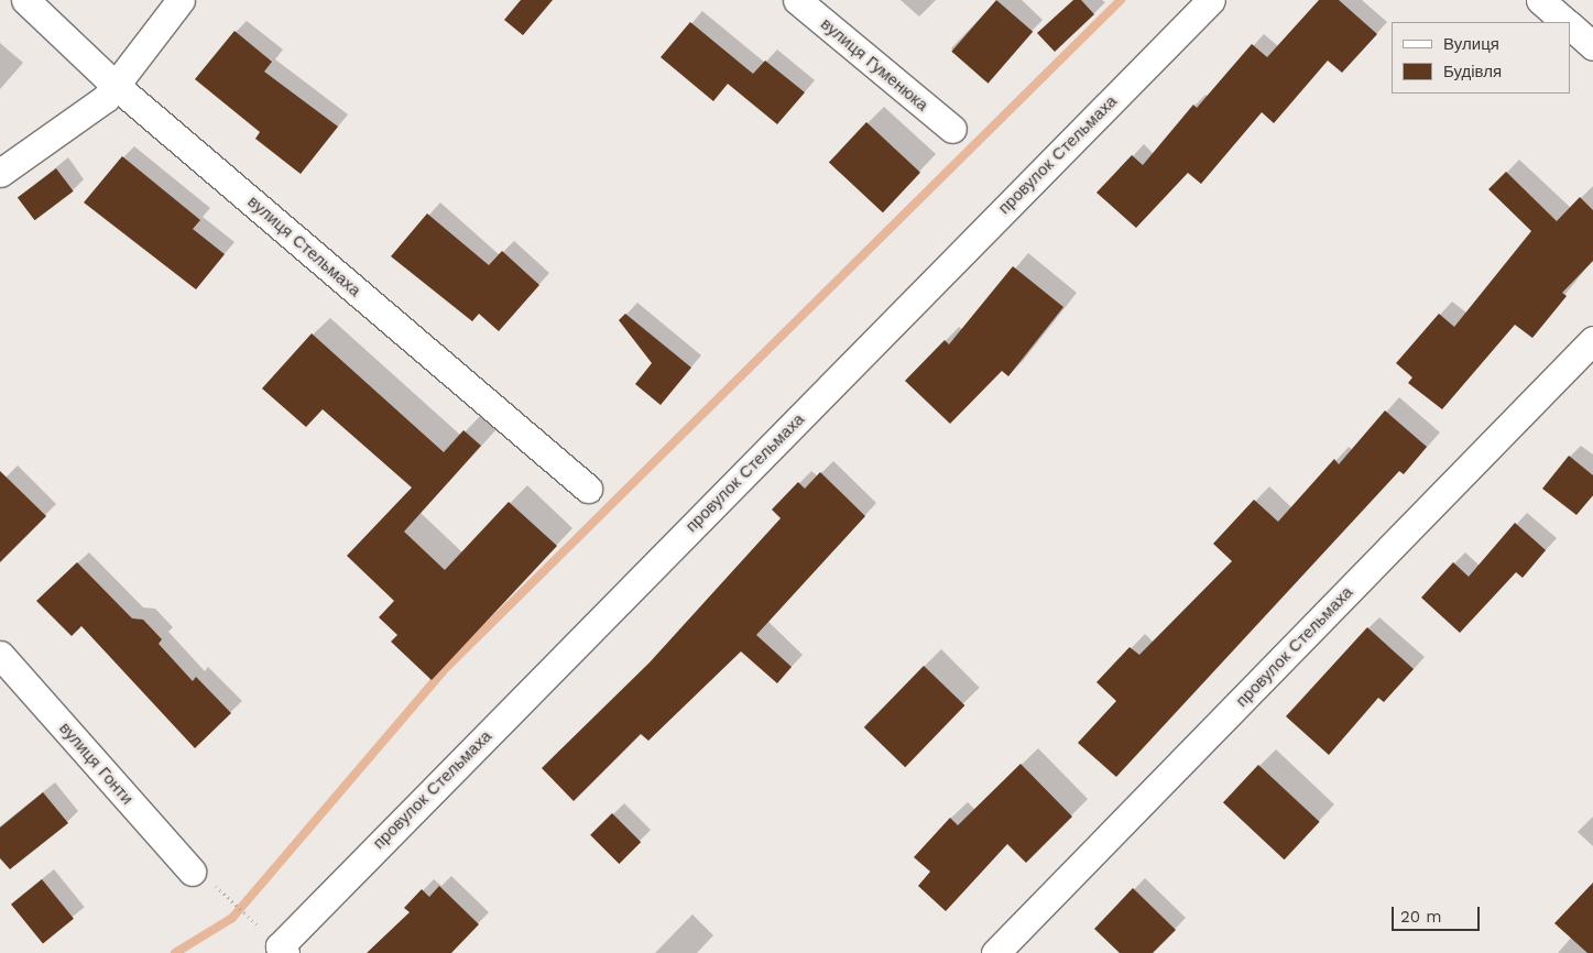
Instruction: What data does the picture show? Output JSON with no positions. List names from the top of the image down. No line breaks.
{"streets":{"street":["вулиця Гуменюка","провулок Стельмаха","вулиця Стельмаха","вулиця Гонти"]},"legend":["Вулиця","Будівля"],"scale_bar":"20 m"}
